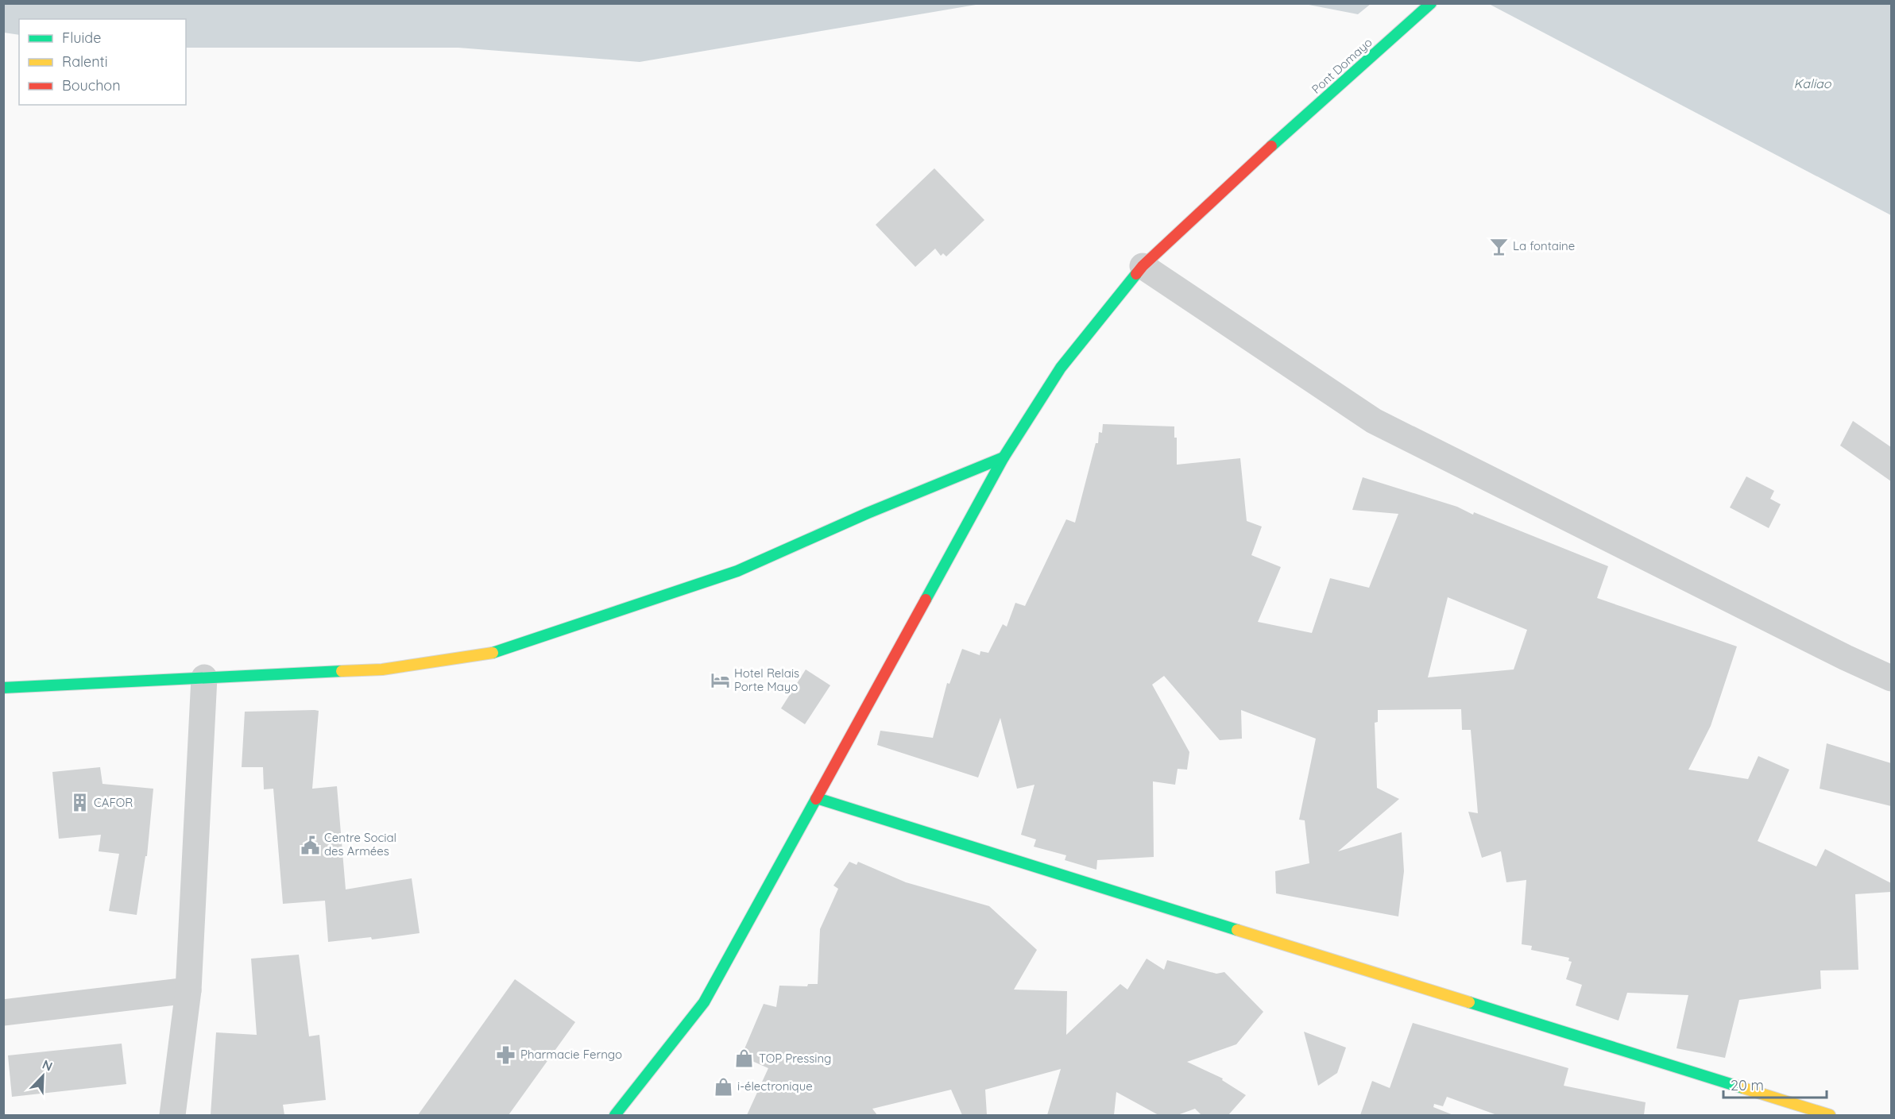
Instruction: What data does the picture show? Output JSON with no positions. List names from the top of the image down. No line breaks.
{"streets":{"street":["Pont Domayo"]},"water":["Kaliao"],"places":{"bar":["La fontaine"],"hotel":["Hotel Relais Porte Mayo"],"building":["CAFOR"],"public building":["Centre Social des Armées"],"pharmacy":["Pharmacie Ferngo"],"shop":["TOP Pressing","i-électronique"]},"legend":["Fluide","Ralenti","Bouchon"],"scale_bar":"20 m","north":"top right"}
